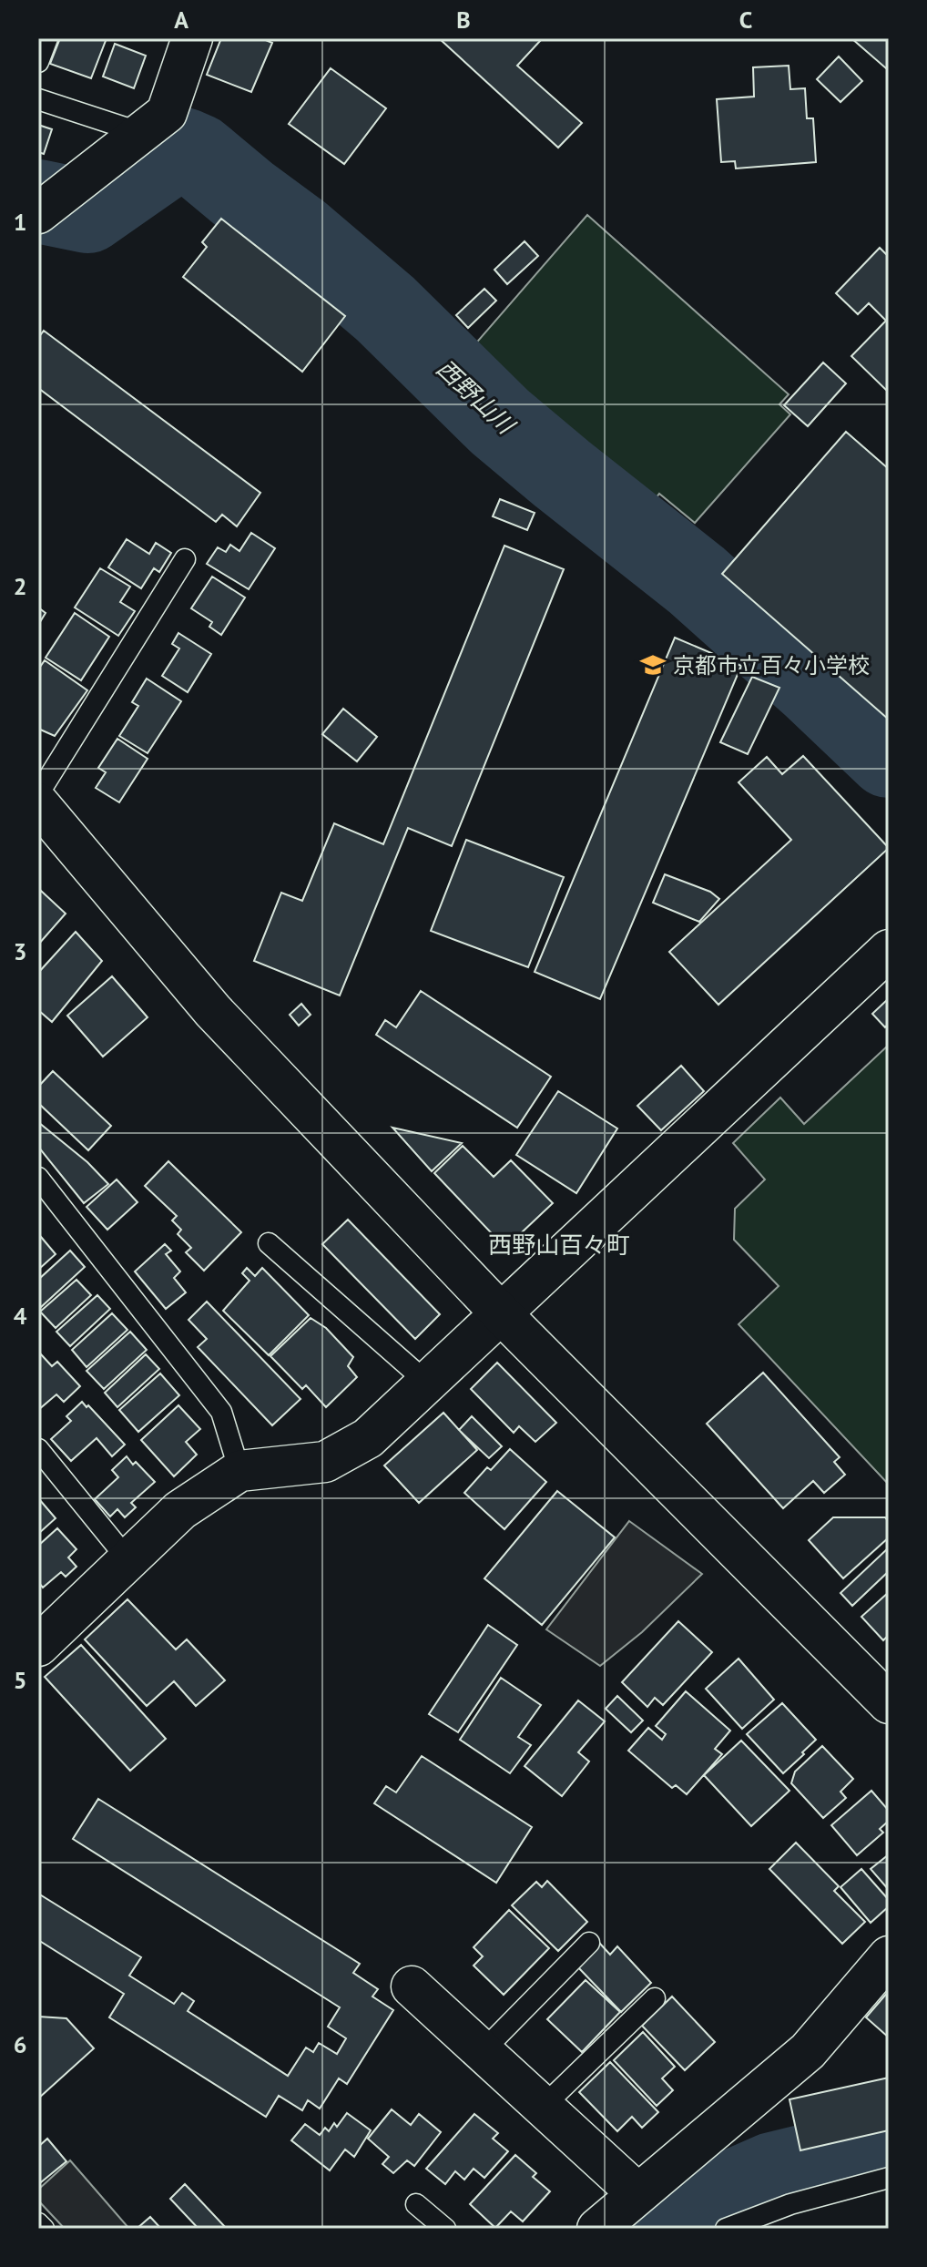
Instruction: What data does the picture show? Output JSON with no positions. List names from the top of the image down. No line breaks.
{"districts":["西野山百々町"],"water":["西野山川"],"places":{"school or university":["京都市立百々小学校"]},"grid":{"columns":["A","B","C"],"rows":["1","2","3","4","5","6"]}}
